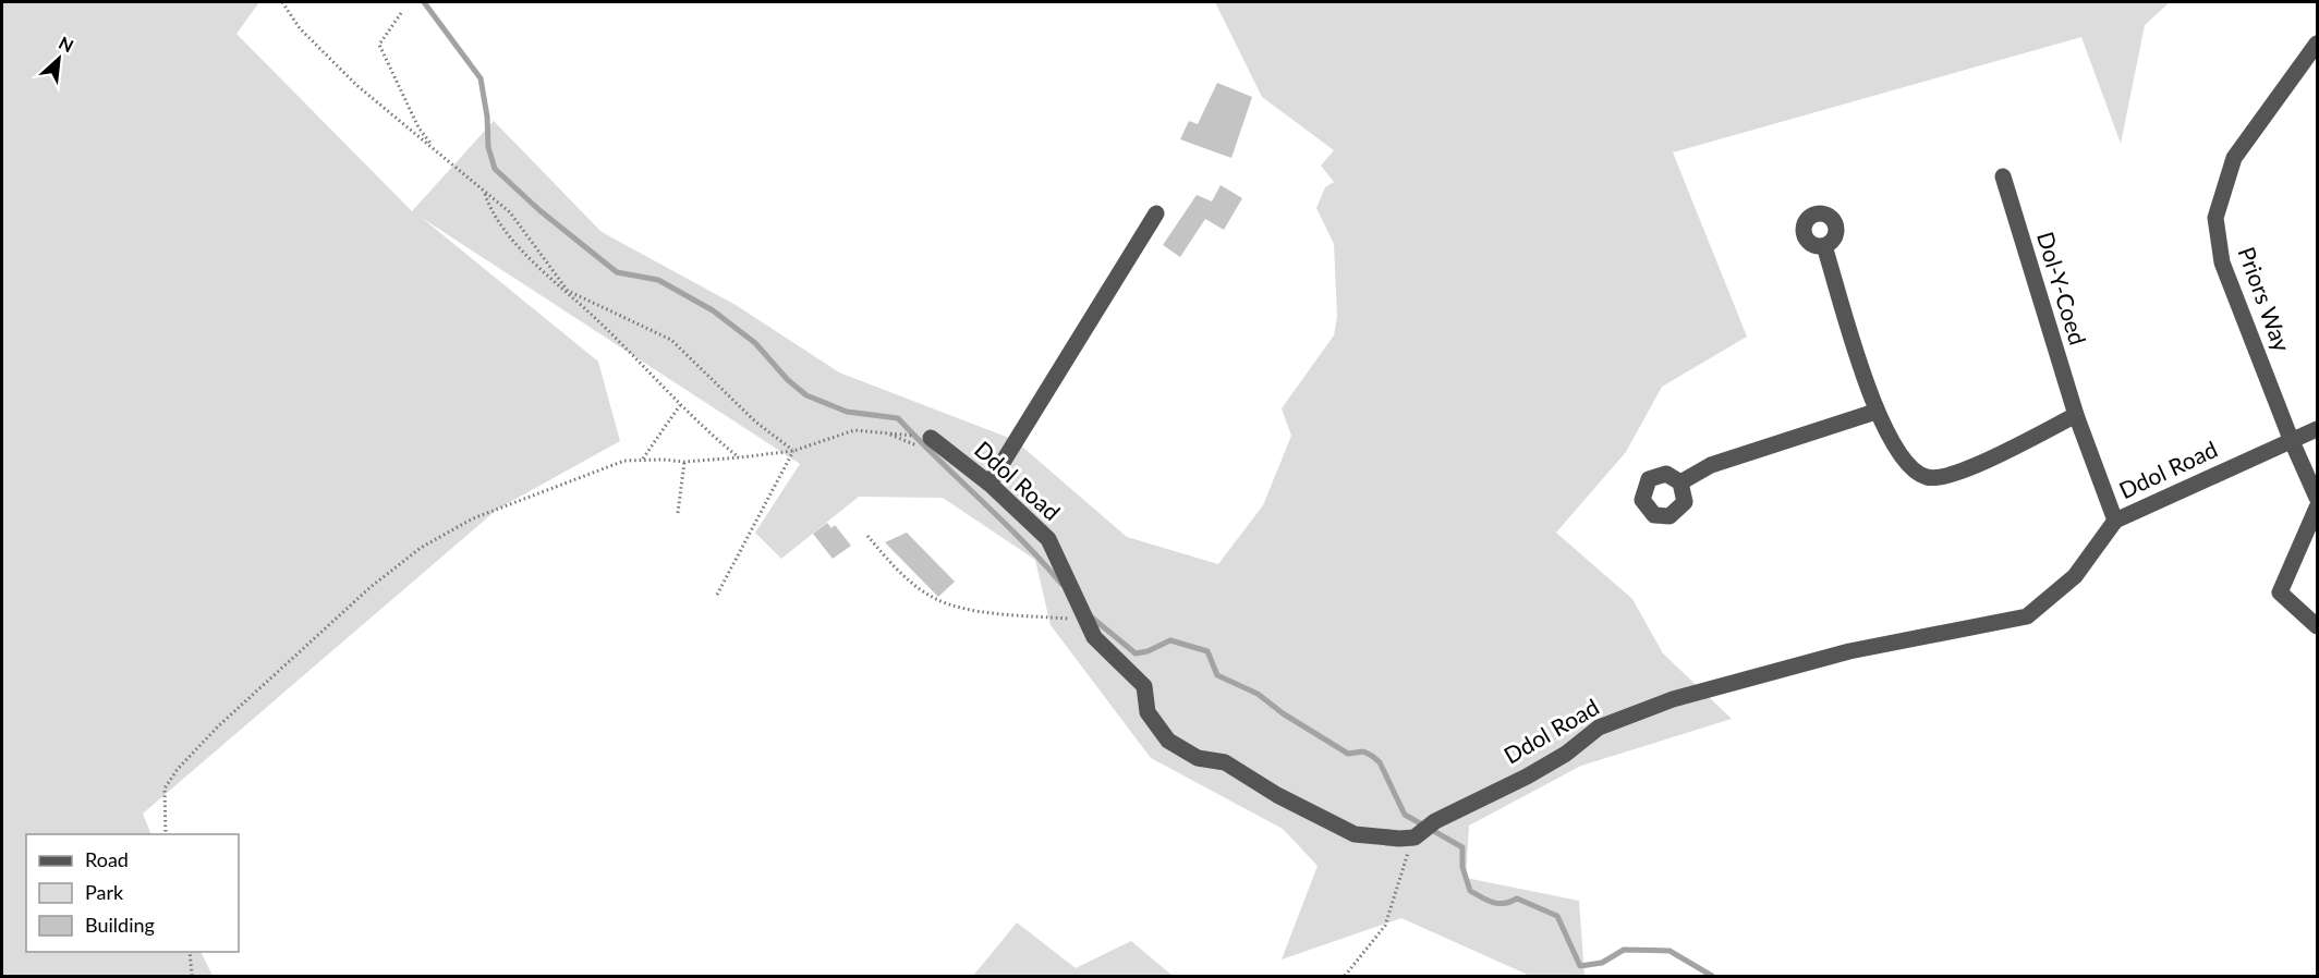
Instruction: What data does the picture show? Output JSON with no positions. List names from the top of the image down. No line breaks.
{"streets":{"street":["Dol-Y-Coed","Priors Way","Ddol Road"]},"crossings":[["Dol-Y-Coed","Ddol Road"],["Priors Way","Ddol Road"]],"legend":["Road","Park","Building"],"north":"top right"}
